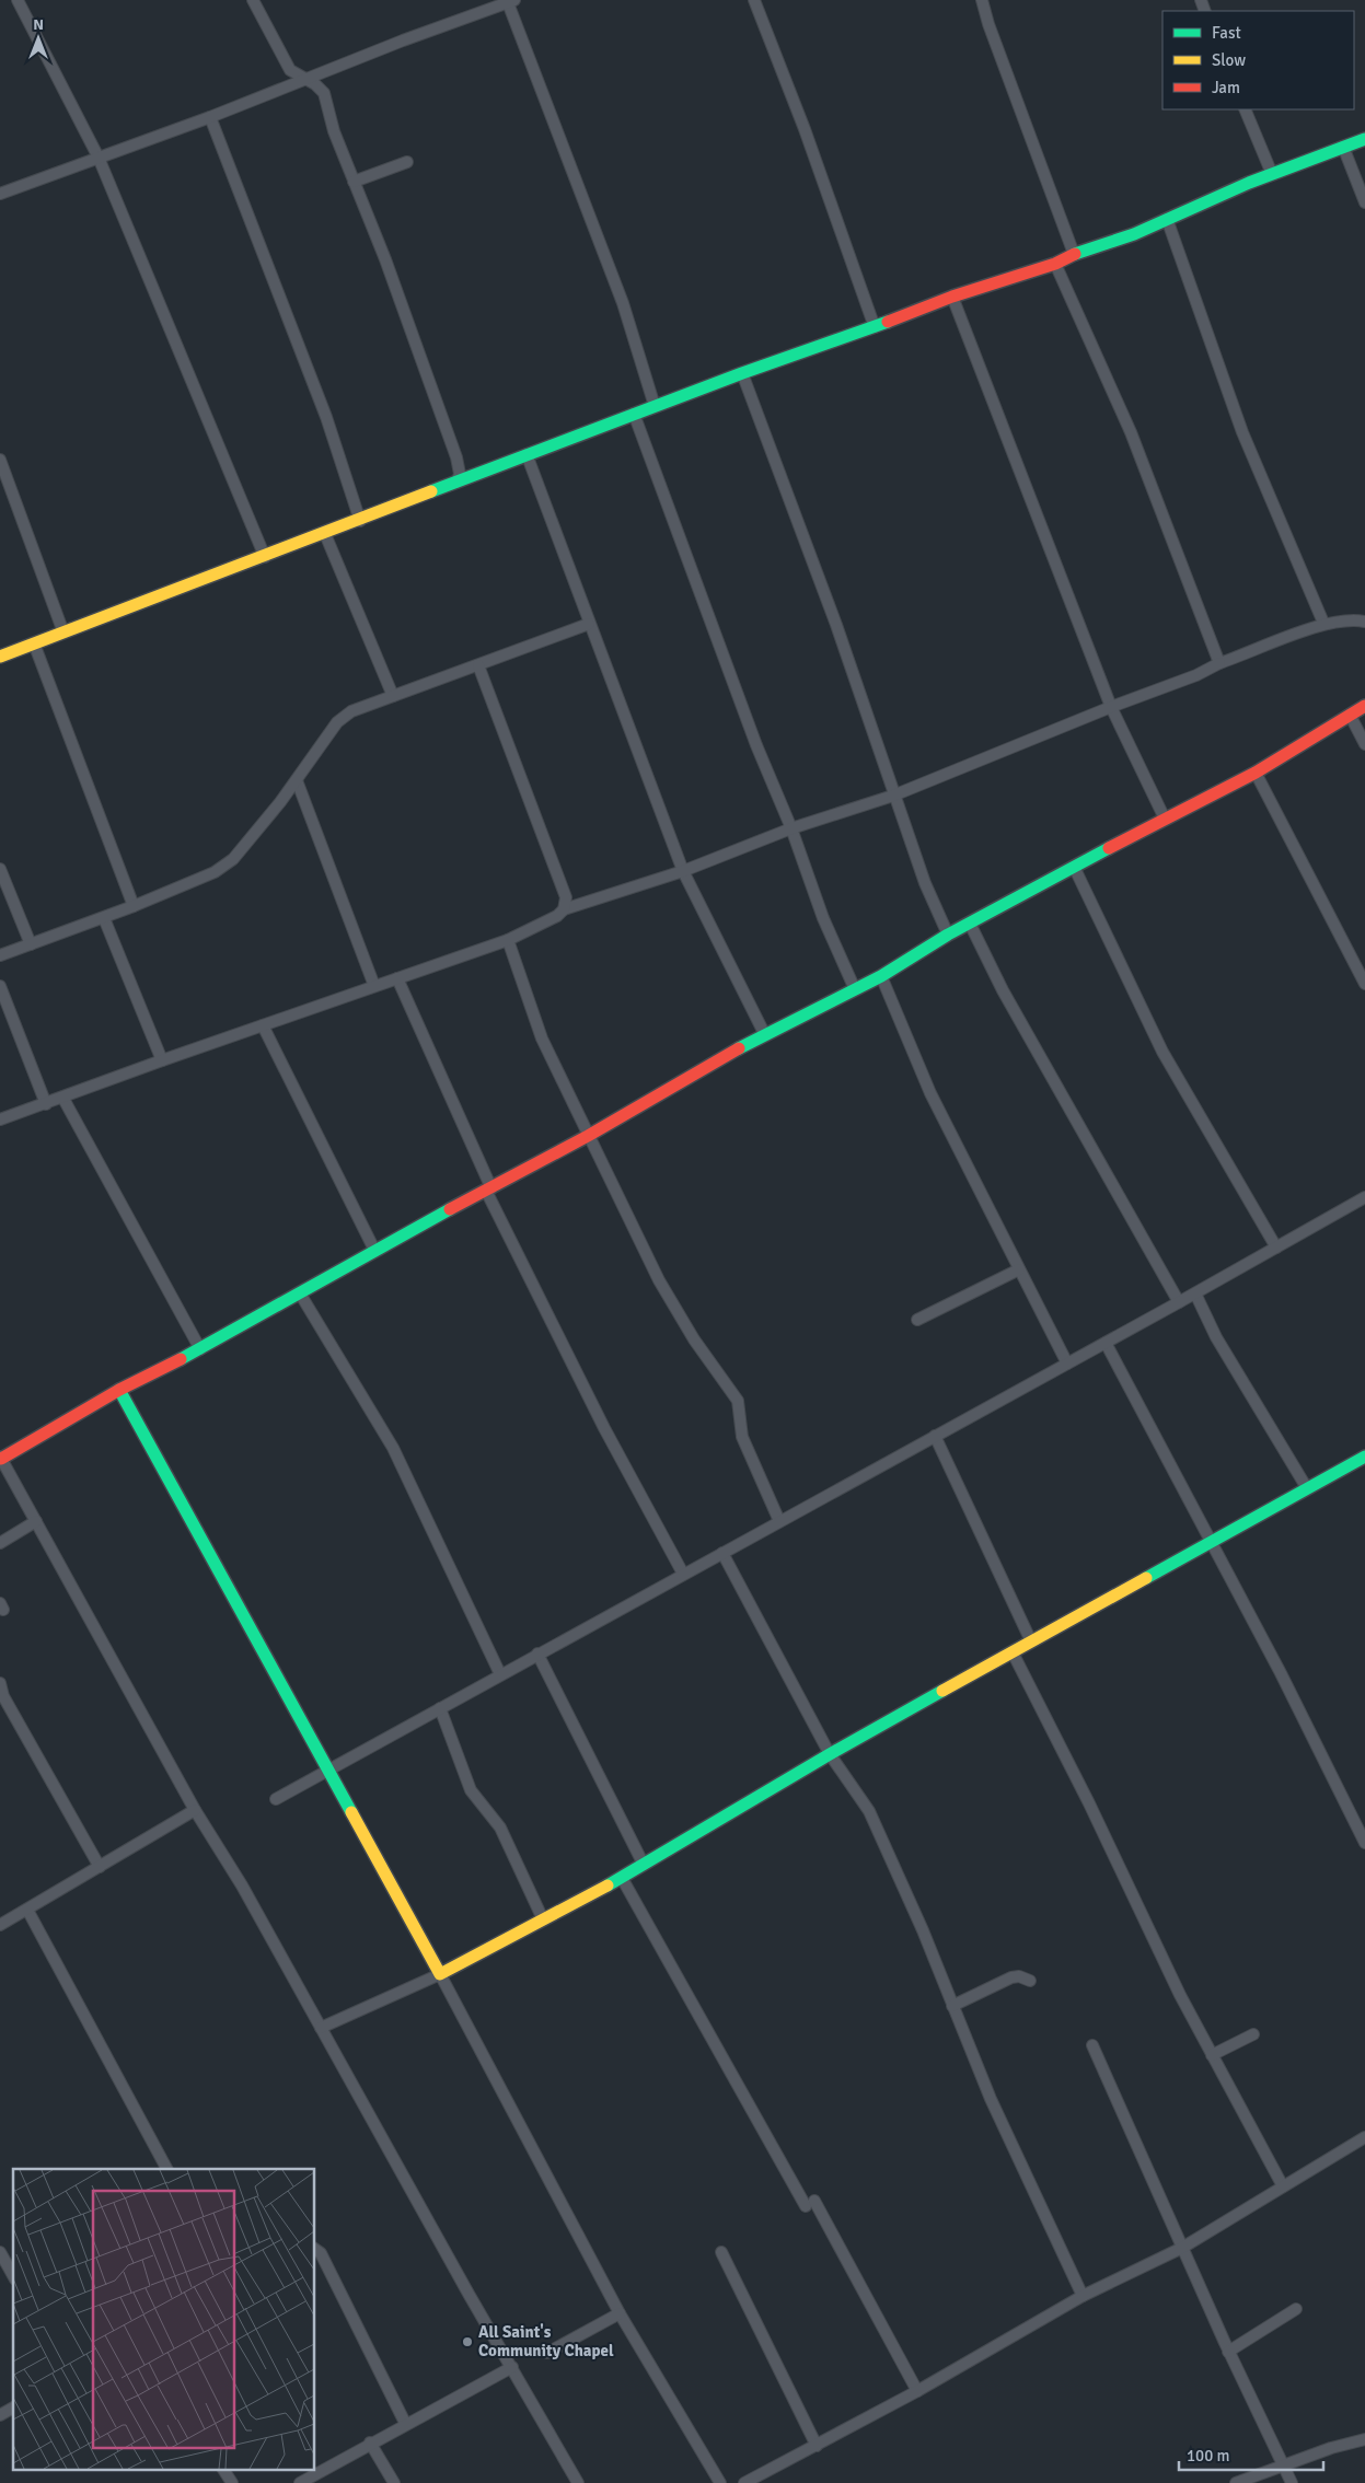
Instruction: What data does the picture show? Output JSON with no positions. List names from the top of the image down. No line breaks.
{"places":["All Saint's Community Chapel"],"legend":["Fast","Slow","Jam"],"scale_bar":"100 m","north":"top"}
